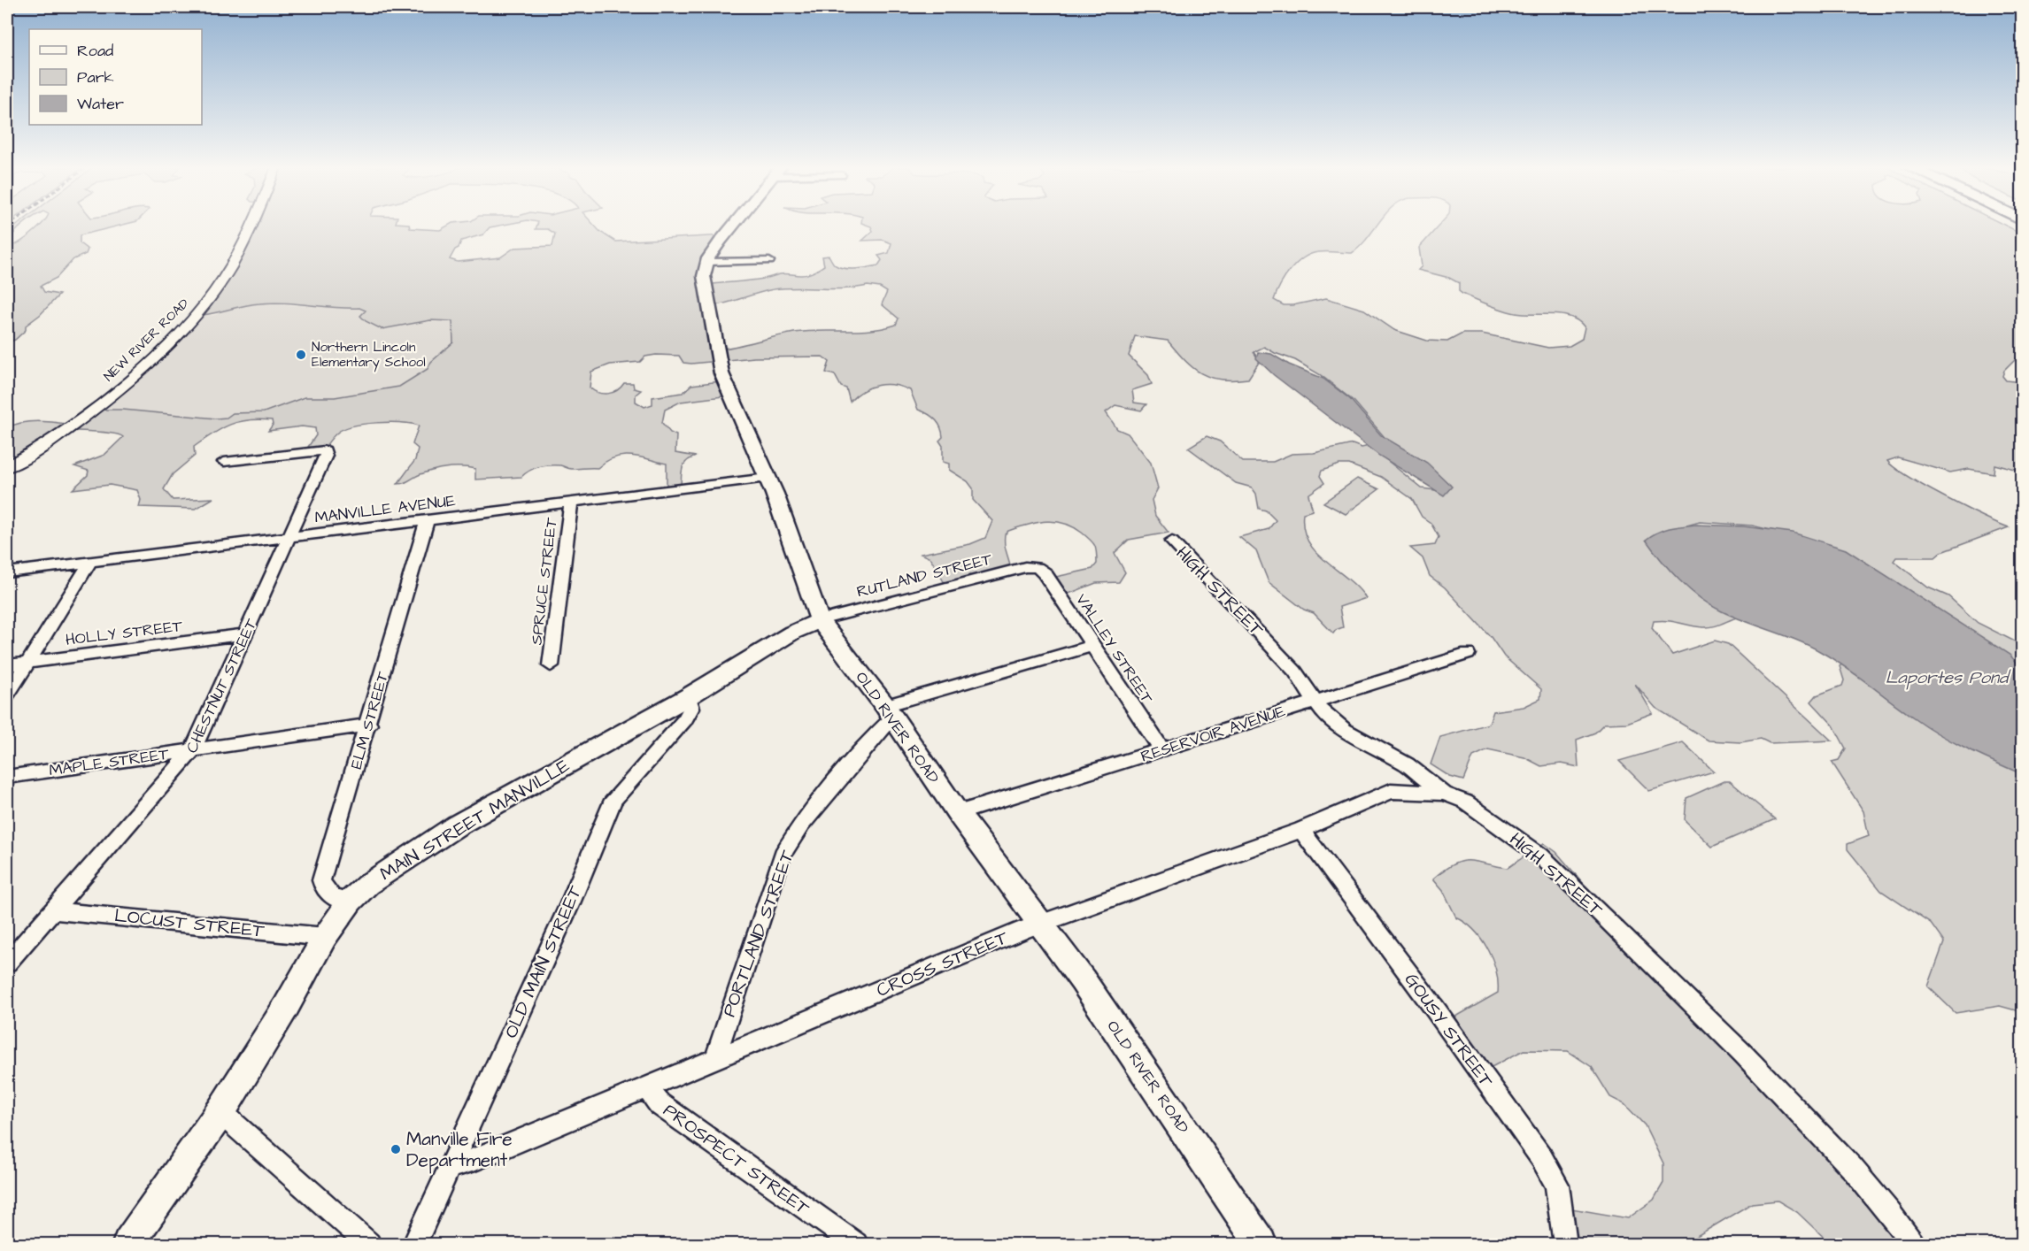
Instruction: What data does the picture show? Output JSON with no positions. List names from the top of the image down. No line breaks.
{"streets":{"main road":["OLD RIVER ROAD","MAIN STREET MANVILLE"],"street":["NEW RIVER ROAD","MANVILLE AVENUE","RUTLAND STREET","SPRUCE STREET","HIGH STREET","HOLLY STREET","VALLEY STREET","CHESTNUT STREET","ELM STREET","RESERVOIR AVENUE","MAPLE STREET","LOCUST STREET","PORTLAND STREET","OLD MAIN STREET","CROSS STREET","GOUSY STREET","PROSPECT STREET"]},"crossings":[["MANVILLE AVENUE","SPRUCE STREET"],["MANVILLE AVENUE","CHESTNUT STREET"],["MANVILLE AVENUE","ELM STREET"],["MANVILLE AVENUE","OLD RIVER ROAD"],["RUTLAND STREET","VALLEY STREET"],["RUTLAND STREET","OLD RIVER ROAD"],["RUTLAND STREET","MAIN STREET MANVILLE"],["HIGH STREET","RESERVOIR AVENUE"],["HIGH STREET","CROSS STREET"],["HOLLY STREET","CHESTNUT STREET"],["VALLEY STREET","RESERVOIR AVENUE"],["VALLEY STREET","PORTLAND STREET"],["CHESTNUT STREET","MAPLE STREET"],["CHESTNUT STREET","LOCUST STREET"],["ELM STREET","MAPLE STREET"],["ELM STREET","MAIN STREET MANVILLE"],["OLD RIVER ROAD","RESERVOIR AVENUE"],["OLD RIVER ROAD","MAIN STREET MANVILLE"],["OLD RIVER ROAD","PORTLAND STREET"],["OLD RIVER ROAD","CROSS STREET"],["MAIN STREET MANVILLE","LOCUST STREET"],["MAIN STREET MANVILLE","OLD MAIN STREET"],["PORTLAND STREET","CROSS STREET"],["OLD MAIN STREET","CROSS STREET"],["CROSS STREET","GOUSY STREET"],["CROSS STREET","PROSPECT STREET"]],"water":["Laportes Pond"],"places":["Northern Lincoln Elementary School","Manville Fire Department"],"legend":["Road","Park","Water"]}
